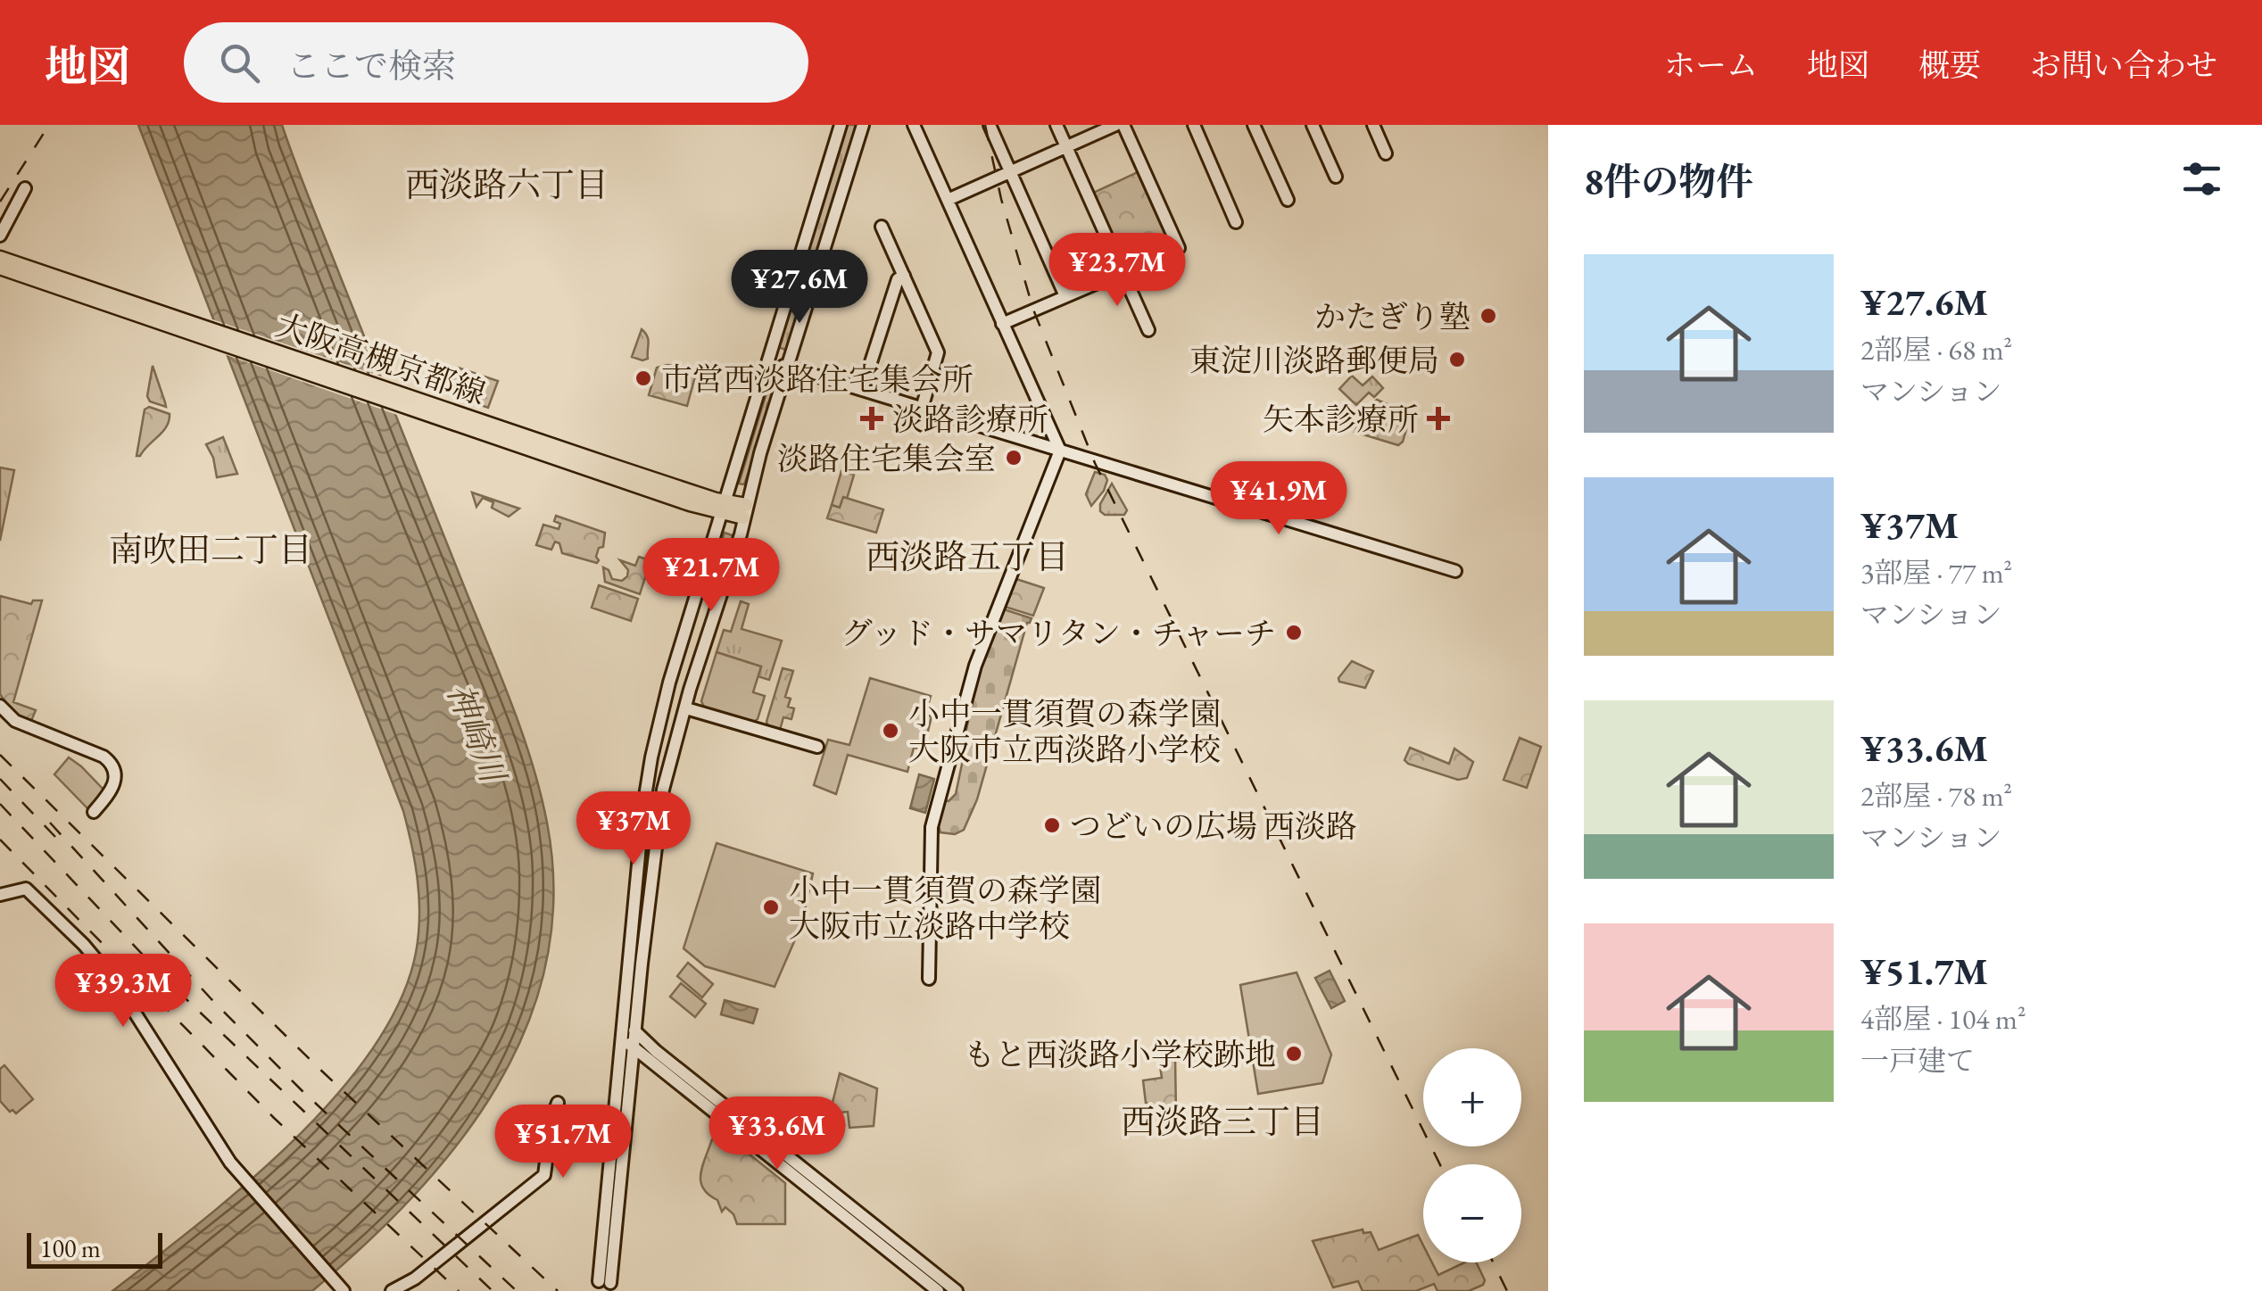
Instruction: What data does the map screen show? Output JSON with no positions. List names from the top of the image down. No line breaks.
{"streets":{"main road":["大阪高槻京都線"]},"districts":["西淡路六丁目","南吹田二丁目","西淡路五丁目","西淡路三丁目"],"water":["神崎川"],"places":{"other":["かたぎり塾","東淀川淡路郵便局","市営西淡路住宅集会所","淡路住宅集会室","グッド・サマリタン・チャーチ","小中一貫須賀の森学園 大阪市立西淡路小学校","つどいの広場 西淡路","小中一貫須賀の森学園 大阪市立淡路中学校","もと西淡路小学校跡地"],"health":["淡路診療所","矢本診療所"]},"scale_bar":"100 m","page":{"header":"地図","search":"ここで検索","nav":["ホーム","地図","概要","お問い合わせ"],"heading":"8件の物件","list":[{"name":"¥27.6M","note":"2部屋 · 68 m² · マンション"},{"name":"¥37M","note":"3部屋 · 77 m² · マンション"},{"name":"¥33.6M","note":"2部屋 · 78 m² · マンション"},{"name":"¥51.7M","note":"4部屋 · 104 m² · 一戸建て"}],"price":["¥23.7M","¥27.6M","¥41.9M","¥21.7M","¥37M","¥39.3M","¥33.6M","¥51.7M"],"map_buttons":["+","−"],"scale":"100 m"}}
